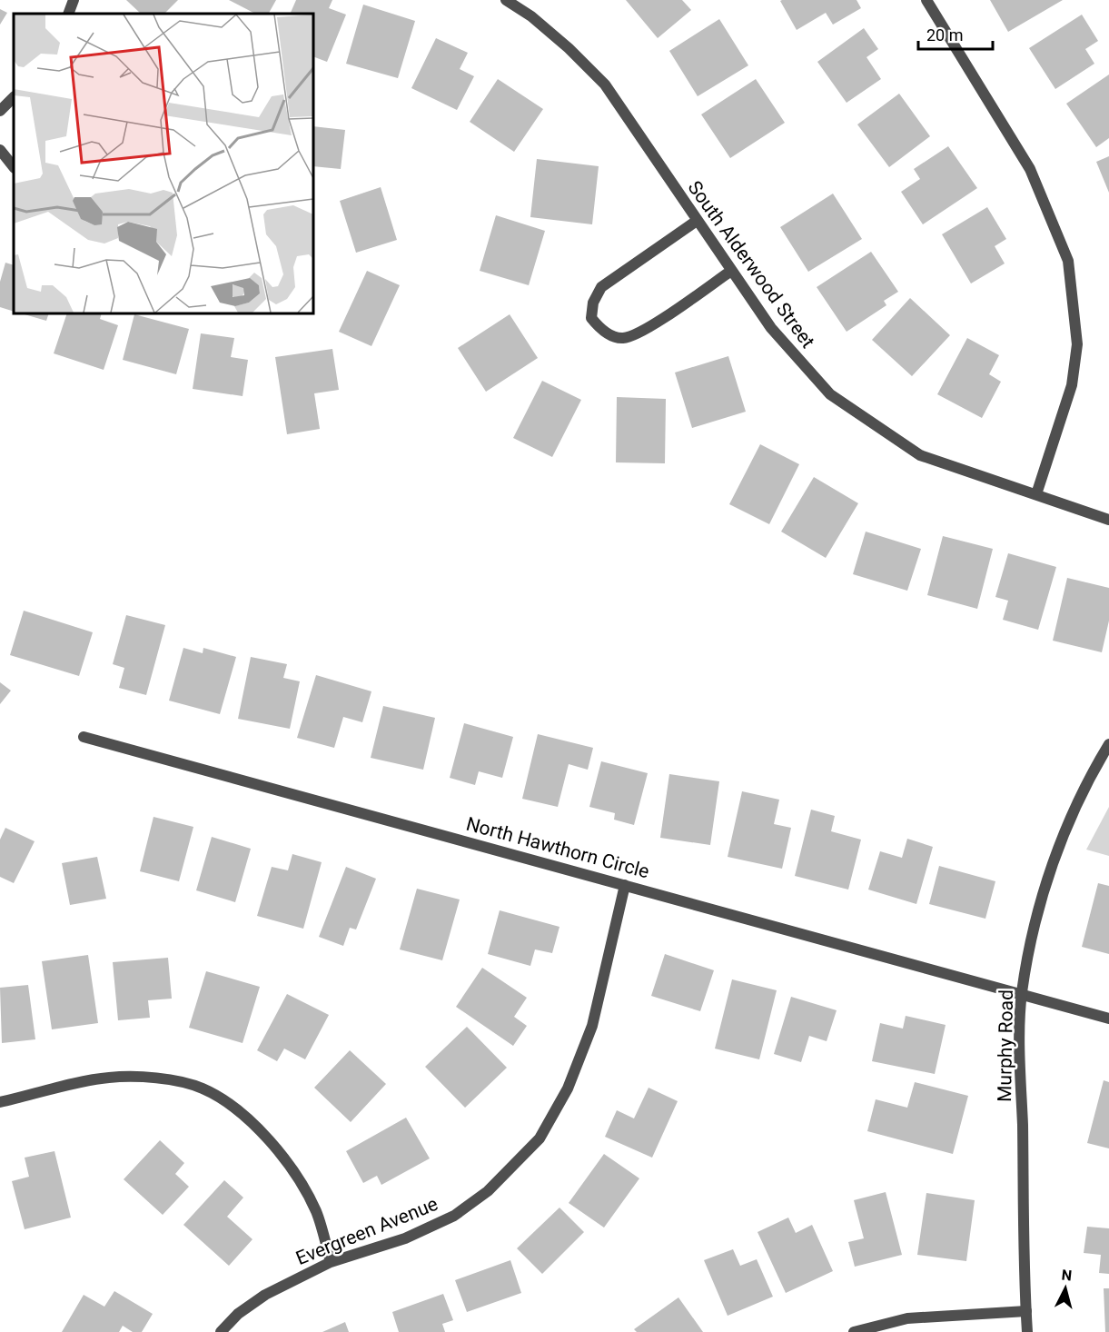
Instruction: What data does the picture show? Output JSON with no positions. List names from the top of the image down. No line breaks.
{"streets":{"street":["South Alderwood Street","North Hawthorn Circle","Murphy Road","Evergreen Avenue"]},"crossings":[["North Hawthorn Circle","Murphy Road"],["North Hawthorn Circle","Evergreen Avenue"]],"scale_bar":"20 m","north":"top"}
